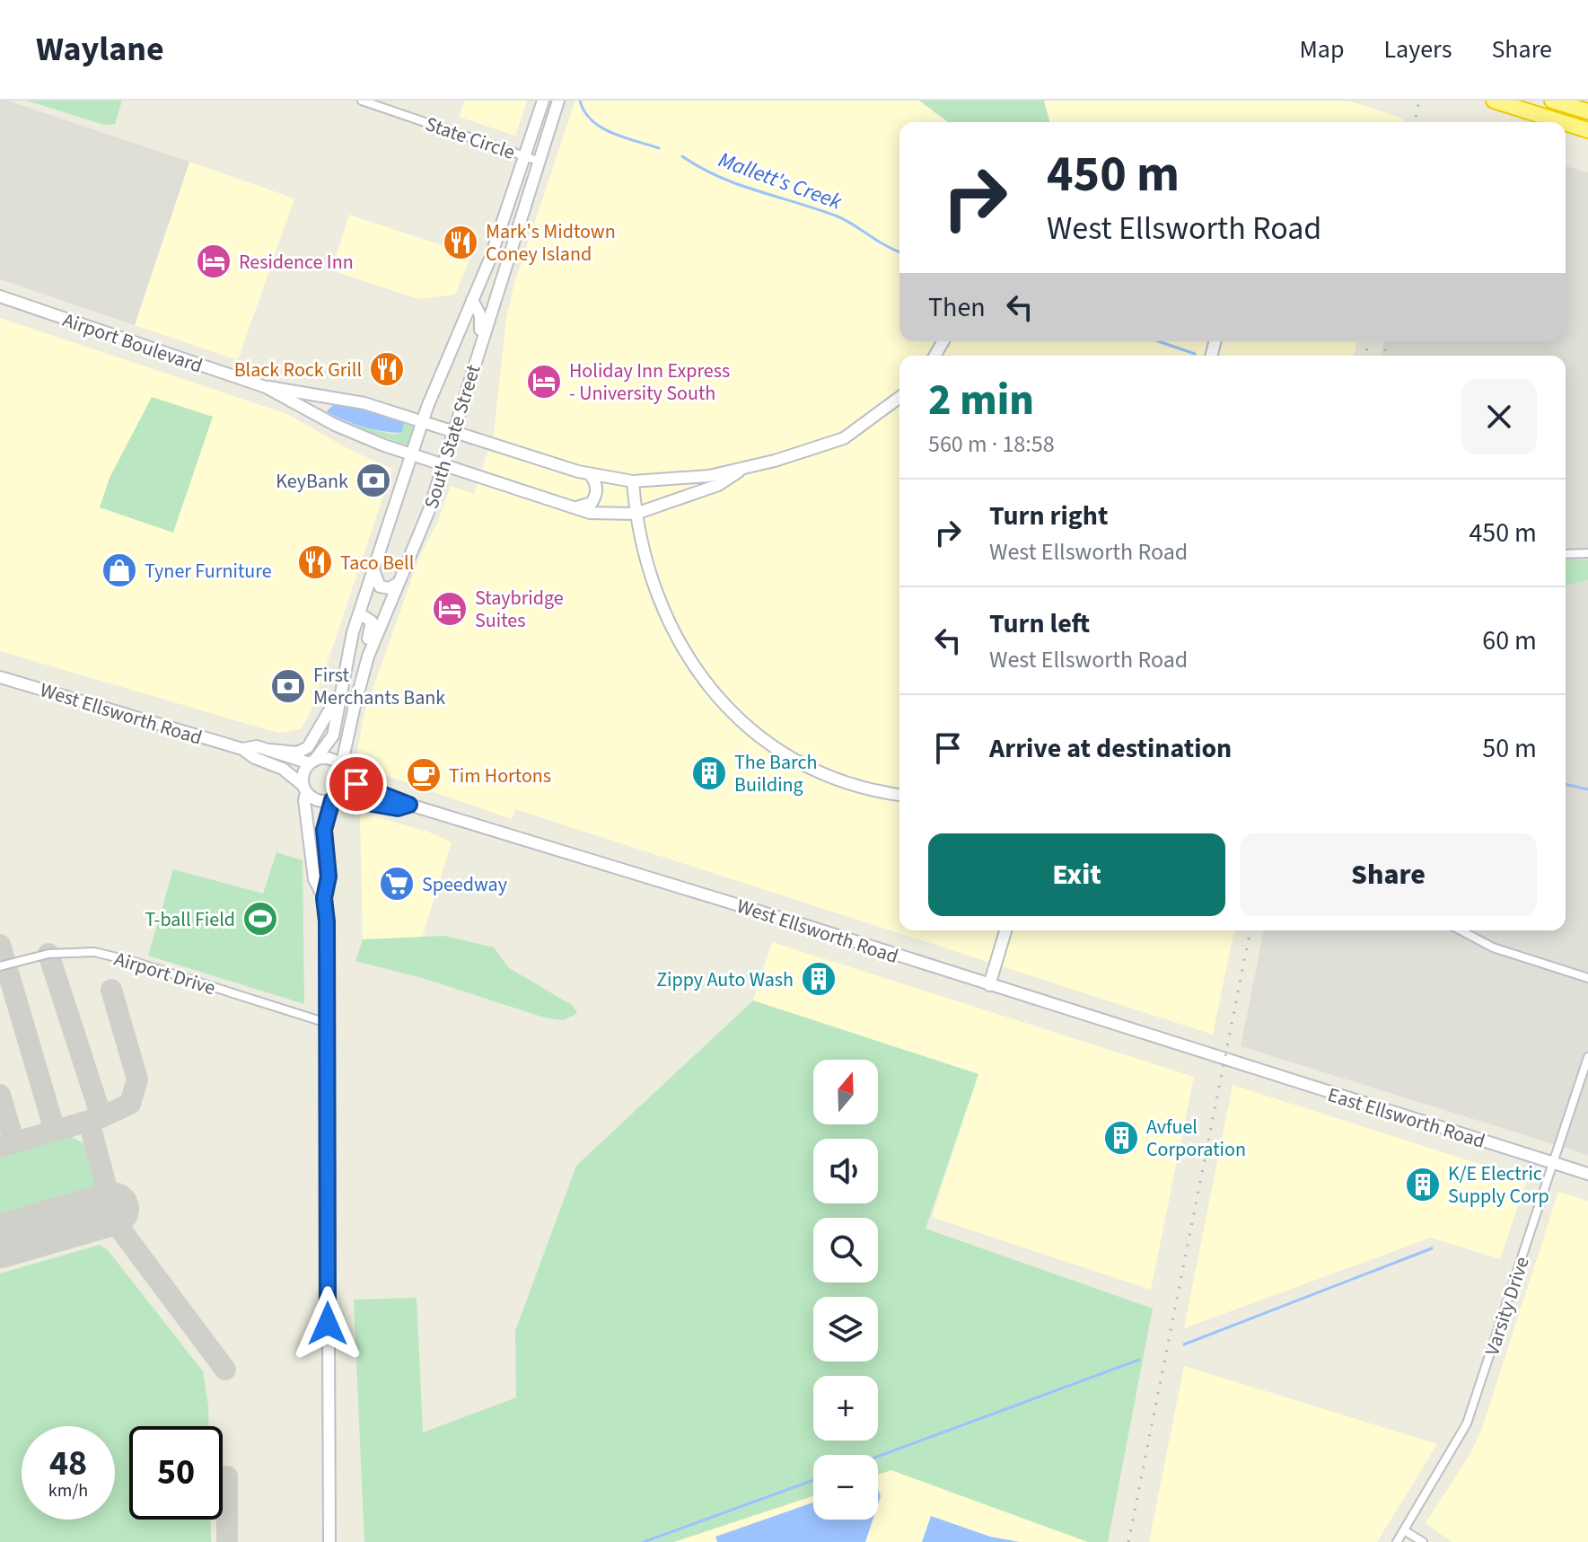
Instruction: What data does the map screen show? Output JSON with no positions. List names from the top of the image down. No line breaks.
{"streets":{"main road":["Airport Boulevard","South State Street","West Ellsworth Road","East Ellsworth Road"],"street":["State Circle","Airport Drive","Varsity Drive"]},"crossings":[["State Circle","South State Street"],["Airport Boulevard","South State Street"],["South State Street","West Ellsworth Road"],["West Ellsworth Road","East Ellsworth Road"],["East Ellsworth Road","Varsity Drive"]],"water":["Mallett's Creek"],"places":{"restaurant":["Mark's Midtown Coney Island","Black Rock Grill","Taco Bell"],"hotel":["Residence Inn","Holiday Inn Express - University South","Staybridge Suites"],"bank":["KeyBank","First Merchants Bank"],"shop":["Tyner Furniture"],"building":["The Barch Building","Zippy Auto Wash","Avfuel Corporation","K/E Electric Supply Corp"],"cafe":["Tim Hortons"],"supermarket":["Speedway"],"sports":["T-ball Field"]},"north":"top","page":{"header":"Waylane","nav":["Map","Layers","Share"],"turn":["450 m","West Ellsworth Road"],"then":"Then","heading":["2 min","560 m · 18:58"],"list":[{"name":"Turn right","note":"West Ellsworth Road","value":"450 m"},{"name":"Turn left","note":"West Ellsworth Road","value":"60 m"},{"name":"Arrive at destination","value":"50 m"}],"buttons":["Exit","Share"],"map_buttons":["+","−"],"speed":"48 km/h","limit":"50"}}
